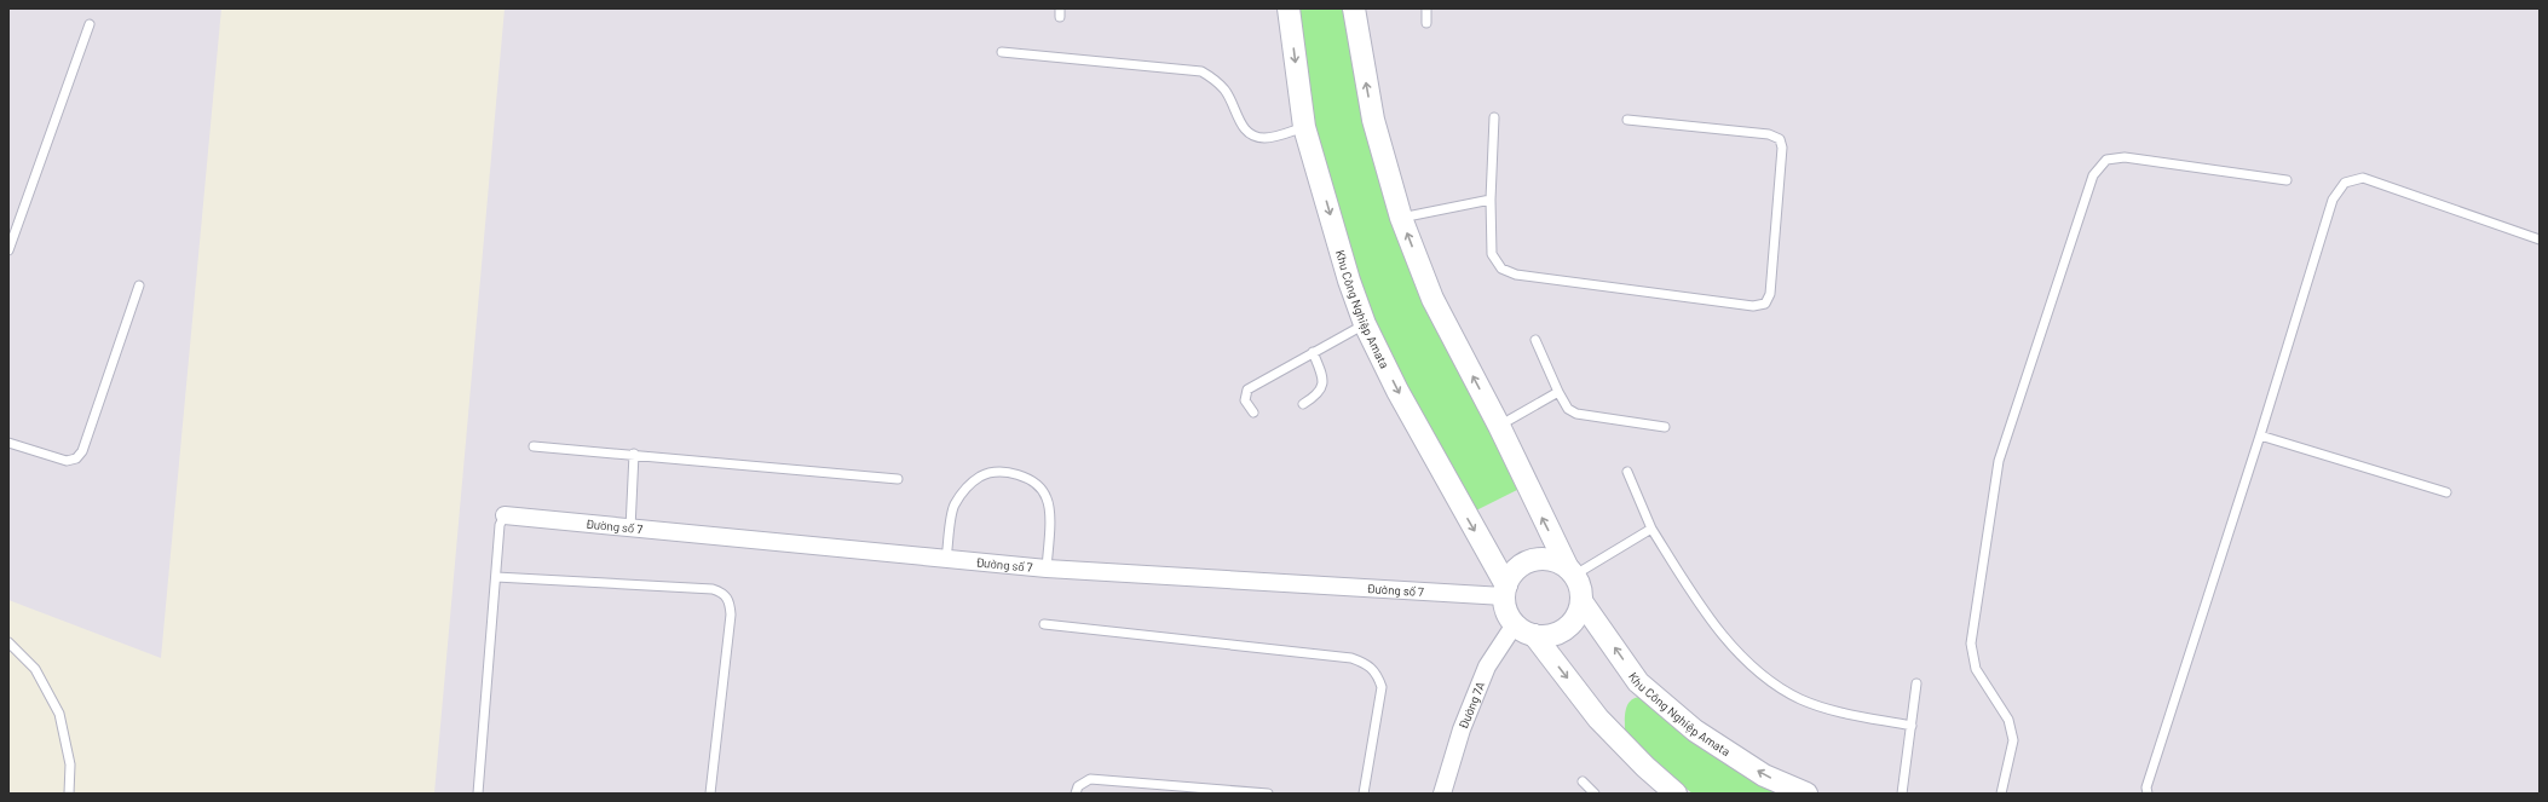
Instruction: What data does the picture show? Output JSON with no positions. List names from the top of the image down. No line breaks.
{"streets":{"street":["Khu Công Nghiệp Amata","Đường số 7","Đường 7A"]},"crossings":[["Khu Công Nghiệp Amata","Đường số 7"],["Khu Công Nghiệp Amata","Đường 7A"],["Đường số 7","Đường 7A"]]}
